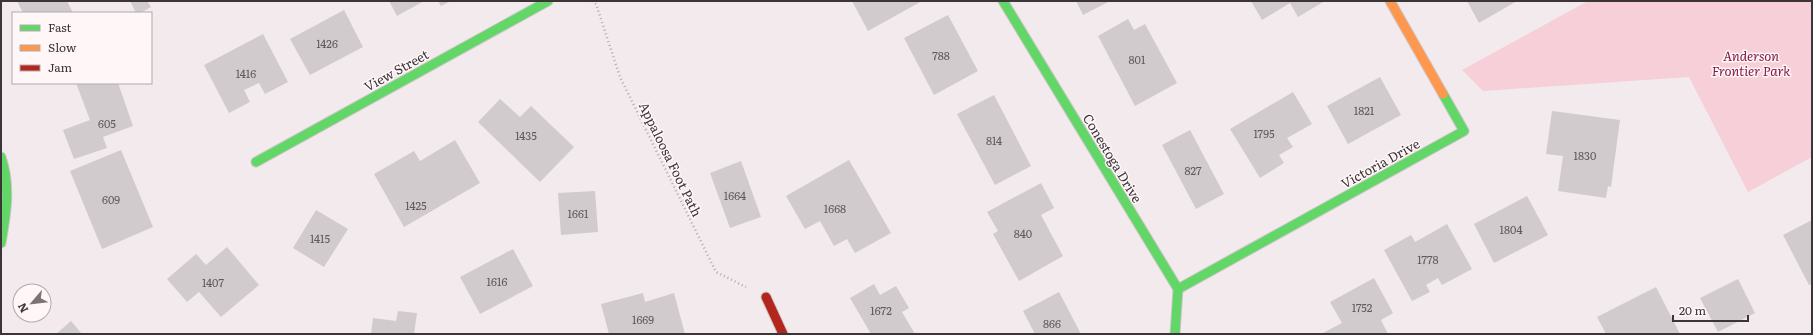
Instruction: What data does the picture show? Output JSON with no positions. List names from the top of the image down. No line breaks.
{"streets":{"street":["View Street","Conestoga Drive","Victoria Drive"],"path":["Appaloosa Foot Path"]},"crossings":[["Conestoga Drive","Victoria Drive"]],"parks":["Anderson Frontier Park"],"house_numbers":["1426","788","801","1416","1821","605","1795","1435","814","1830","827","1664","609","1425","1668","1661","1804","840","1415","1778","1616","1407","1752","1672","1669","866"],"legend":["Fast","Slow","Jam"],"scale_bar":"20 m","north":"bottom left"}
